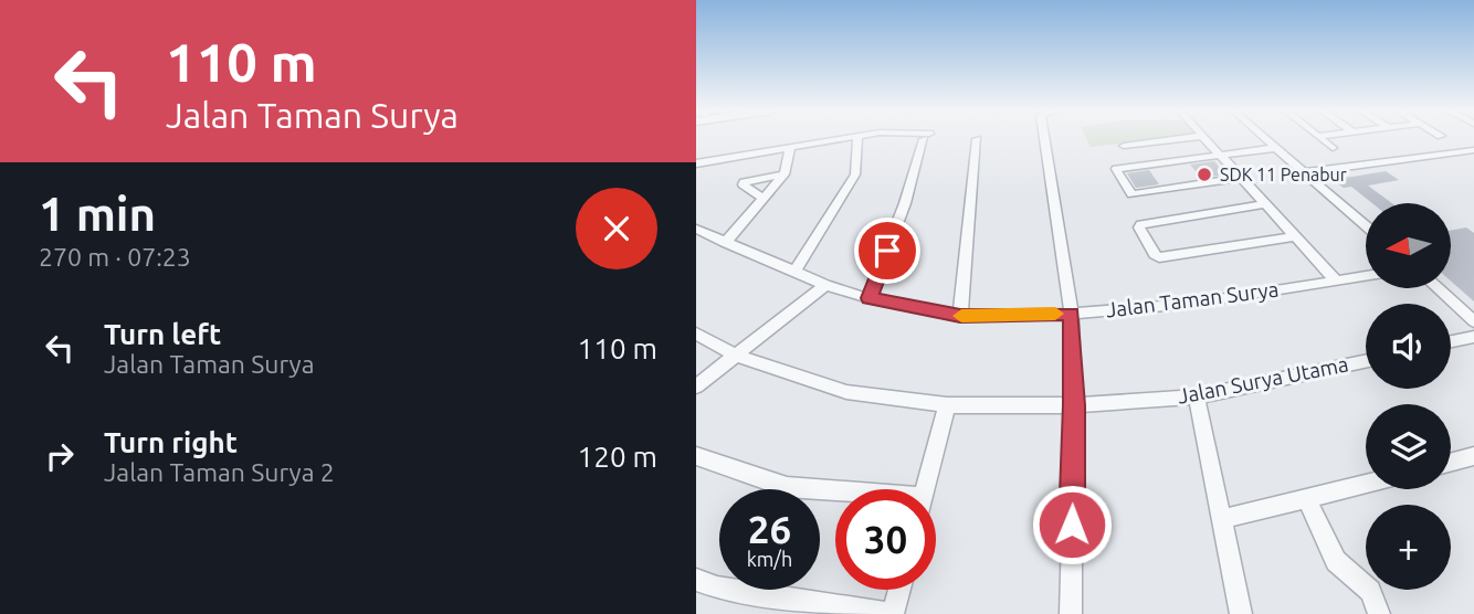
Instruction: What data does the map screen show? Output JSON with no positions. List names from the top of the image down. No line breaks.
{"streets":{"street":["Jalan Taman Surya","Jalan Surya Utama"]},"places":["SDK 11 Penabur"],"north":"left","page":{"turn":["110 m","Jalan Taman Surya"],"heading":["1 min","270 m · 07:23"],"map_buttons":"+","list":[{"name":"Turn left","note":"Jalan Taman Surya","value":"110 m"},{"name":"Turn right","note":"Jalan Taman Surya 2","value":"120 m"}],"speed":"26 km/h","limit":"30"}}
